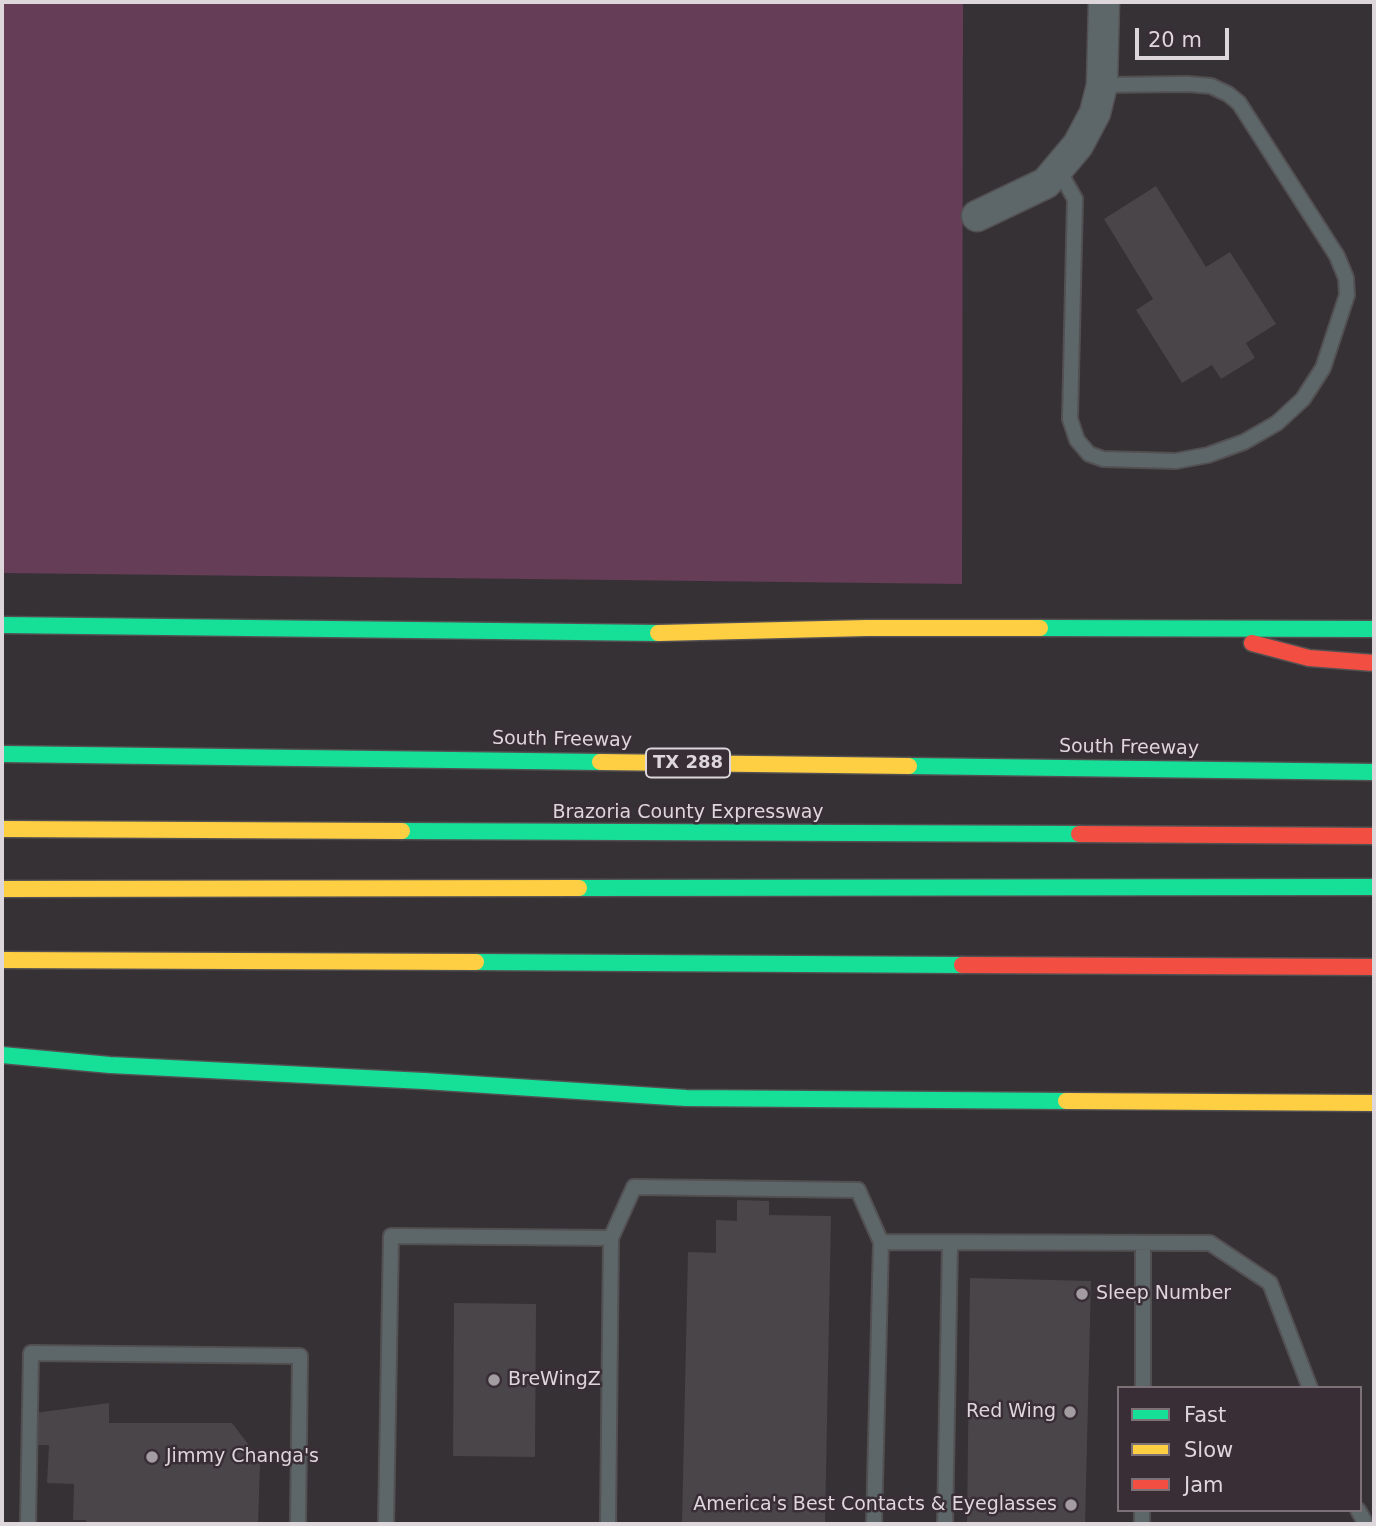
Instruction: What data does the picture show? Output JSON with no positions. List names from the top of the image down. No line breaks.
{"streets":{"main road":["South Freeway","TX 288","Brazoria County Expressway"]},"places":["Sleep Number","BreWingZ","Red Wing","Jimmy Changa's","America's Best Contacts & Eyeglasses"],"legend":["Fast","Slow","Jam"],"scale_bar":"20 m"}
